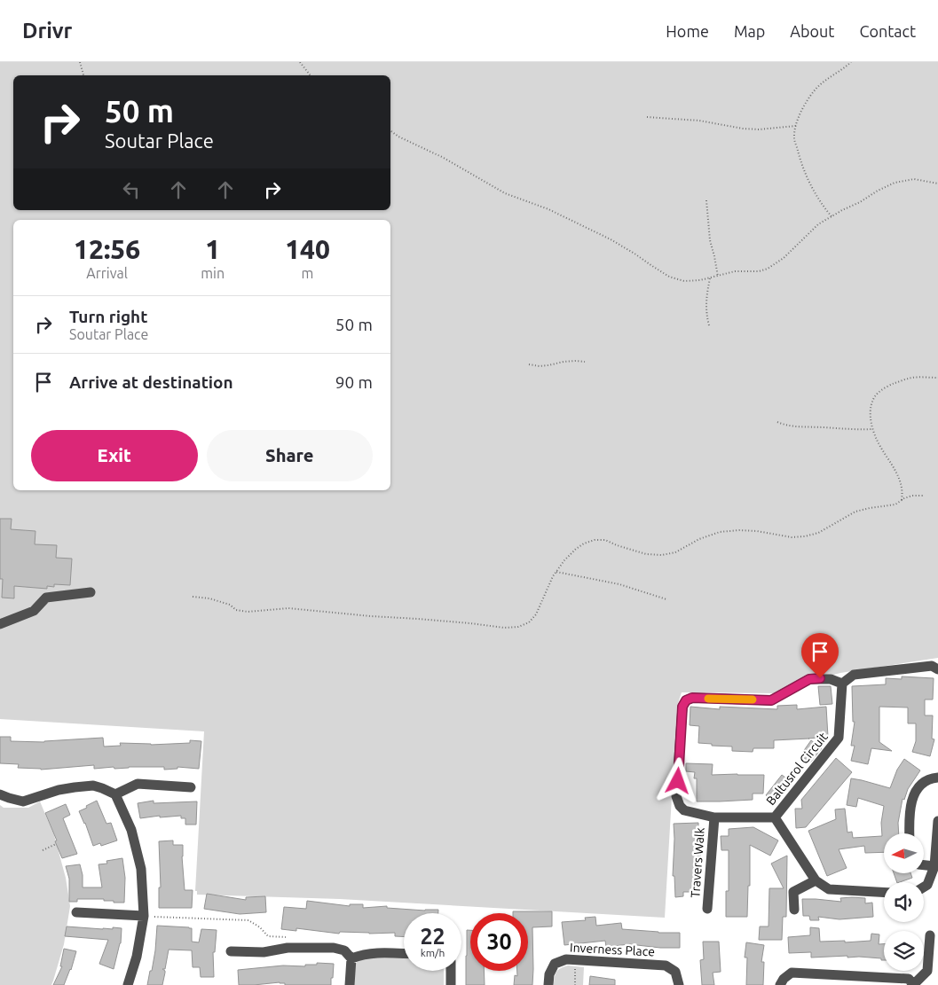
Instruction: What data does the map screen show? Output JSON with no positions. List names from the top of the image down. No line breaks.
{"streets":{"street":["Baltusrol Circuit","Travers Walk","Inverness Place"]},"north":"left","page":{"header":"Drivr","nav":["Home","Map","About","Contact"],"turn":["50 m","Soutar Place"],"eta":["12:56","Arrival","1","min","140","m"],"list":[{"name":"Turn right","note":"Soutar Place","value":"50 m"},{"name":"Arrive at destination","value":"90 m"}],"buttons":["Exit","Share"],"speed":"22 km/h","limit":"30"}}
